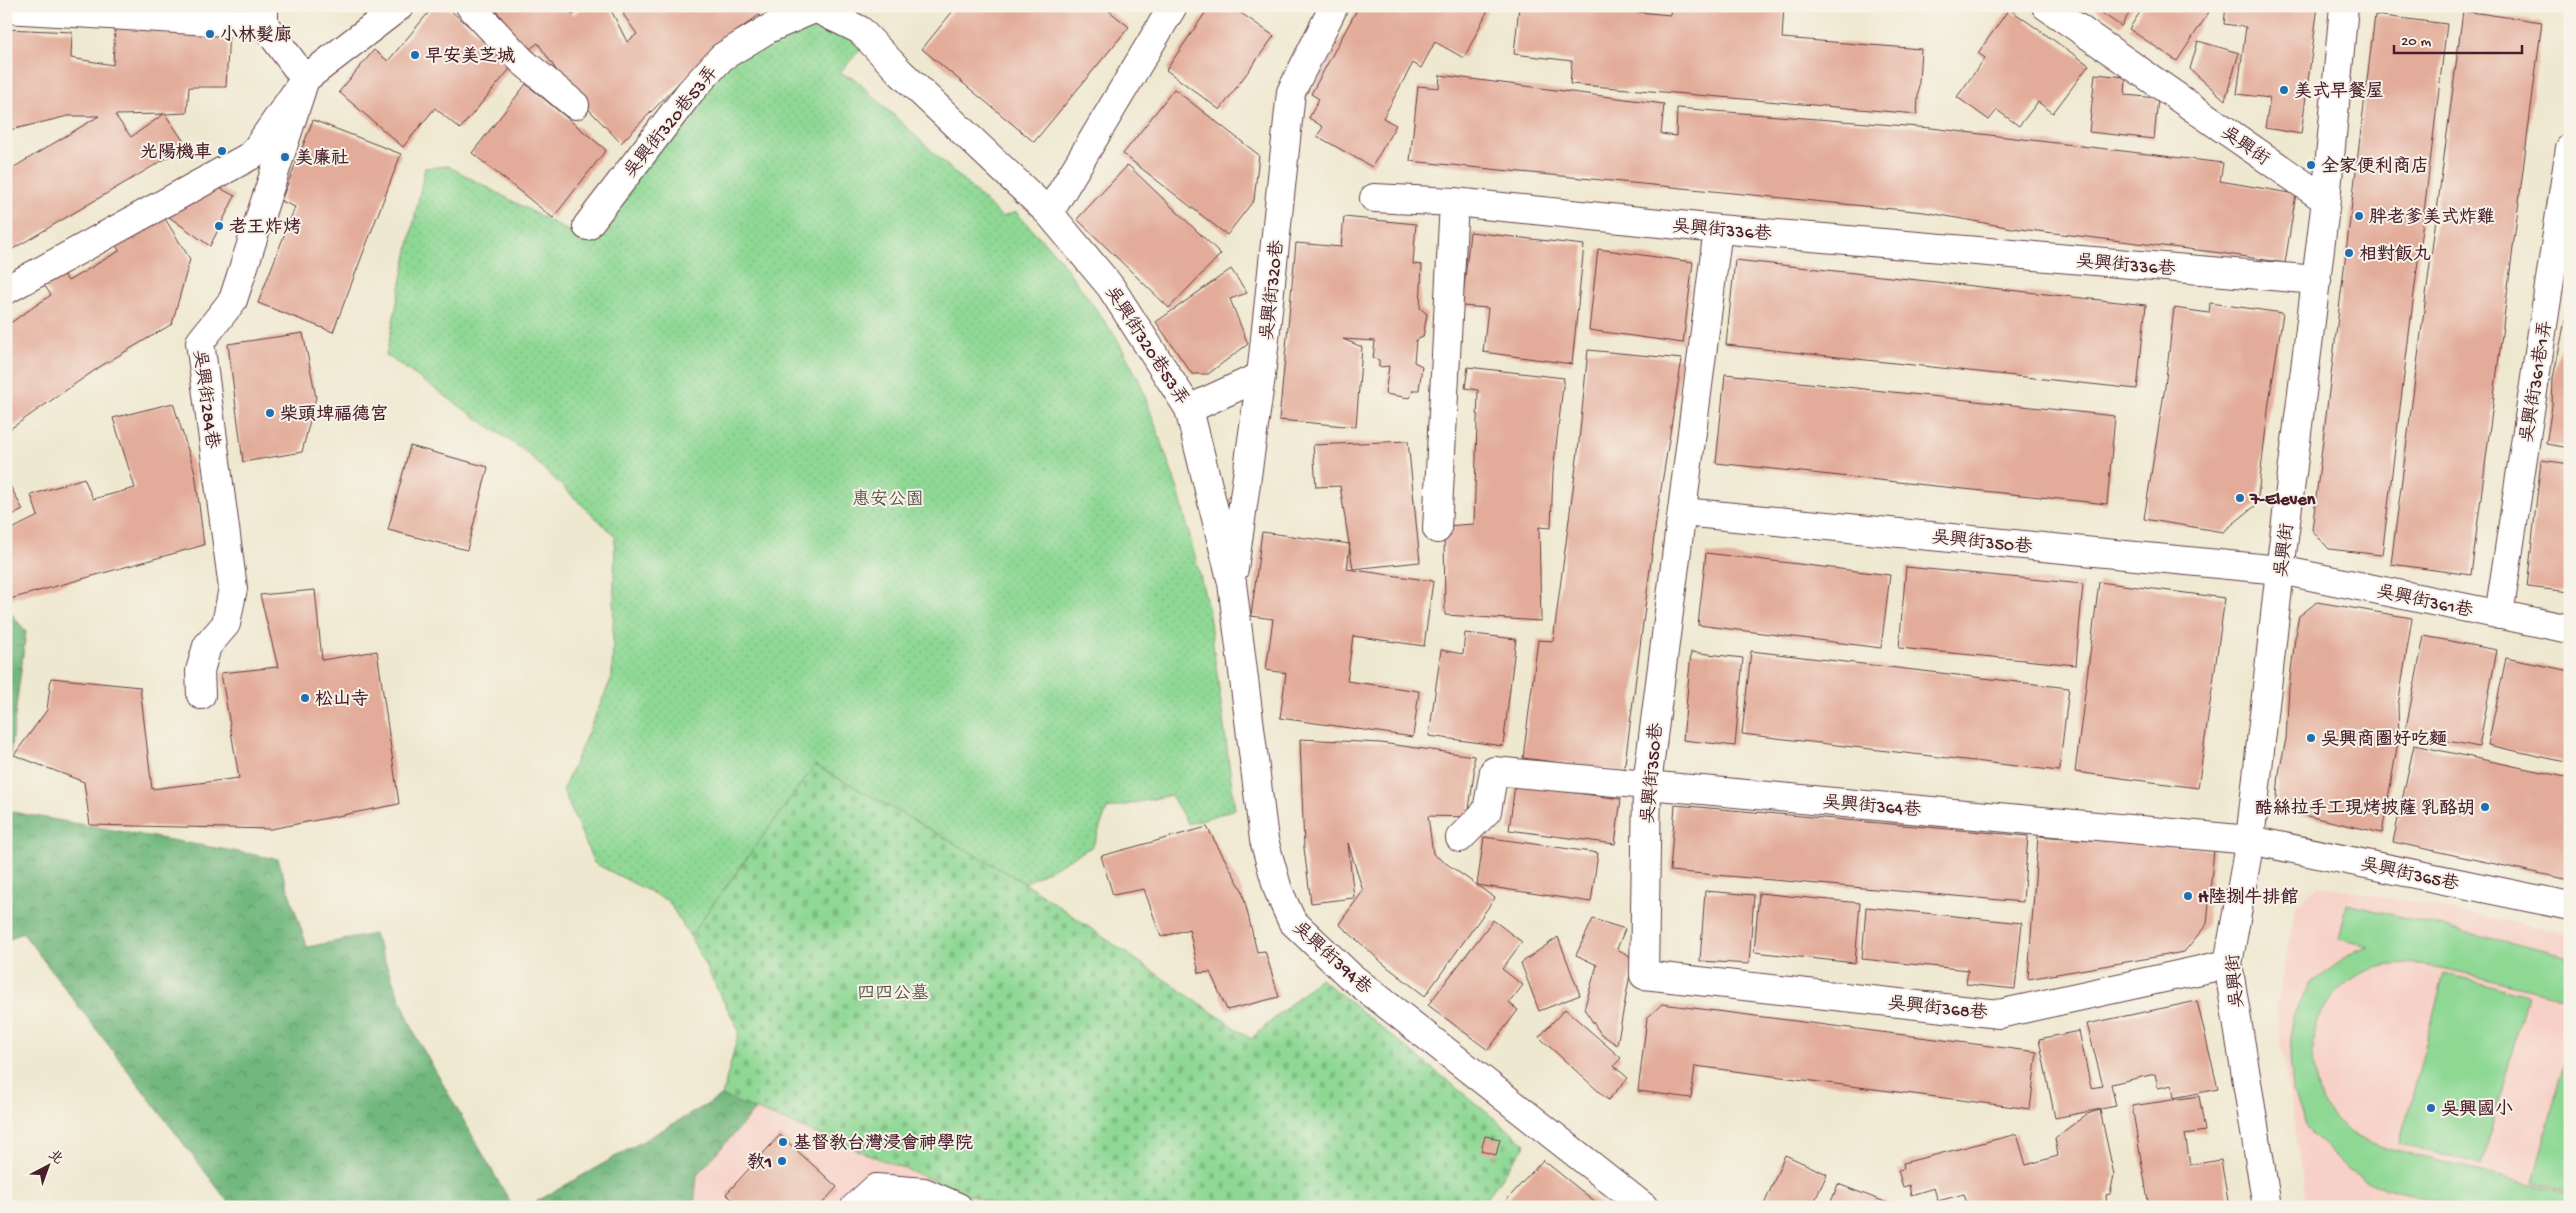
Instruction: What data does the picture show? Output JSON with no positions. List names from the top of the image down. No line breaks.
{"streets":{"street":["吳興街320巷53弄","吳興街","吳興街336巷","吳興街320巷","吳興街361巷1弄","吳興街284巷","吳興街350巷","吳興街361巷","吳興街364巷","吳興街365巷","吳興街394巷","吳興街368巷"]},"crossings":[["吳興街320巷53弄","吳興街320巷"],["吳興街320巷53弄","吳興街394巷"],["吳興街","吳興街336巷"],["吳興街","吳興街350巷"],["吳興街","吳興街361巷"],["吳興街","吳興街364巷"],["吳興街","吳興街365巷"],["吳興街","吳興街368巷"],["吳興街336巷","吳興街350巷"],["吳興街320巷","吳興街394巷"],["吳興街361巷1弄","吳興街361巷"],["吳興街350巷","吳興街361巷"],["吳興街350巷","吳興街364巷"],["吳興街350巷","吳興街368巷"],["吳興街364巷","吳興街365巷"]],"parks":["惠安公園","四四公墓"],"places":["小林髮廊","早安美芝城","美式早餐屋","光陽機車","美廉社","全家便利商店","胖老爹美式炸雞","老王炸烤","相對飯丸","柴頭埤福德宮","7-Eleven","松山寺","吳興商圈好吃麵","酷絲拉手工現烤披薩 乳酪胡","H陸捌牛排館","吳興國小","基督教台灣浸會神學院","教1"],"scale_bar":"20 m","north":"top right"}
